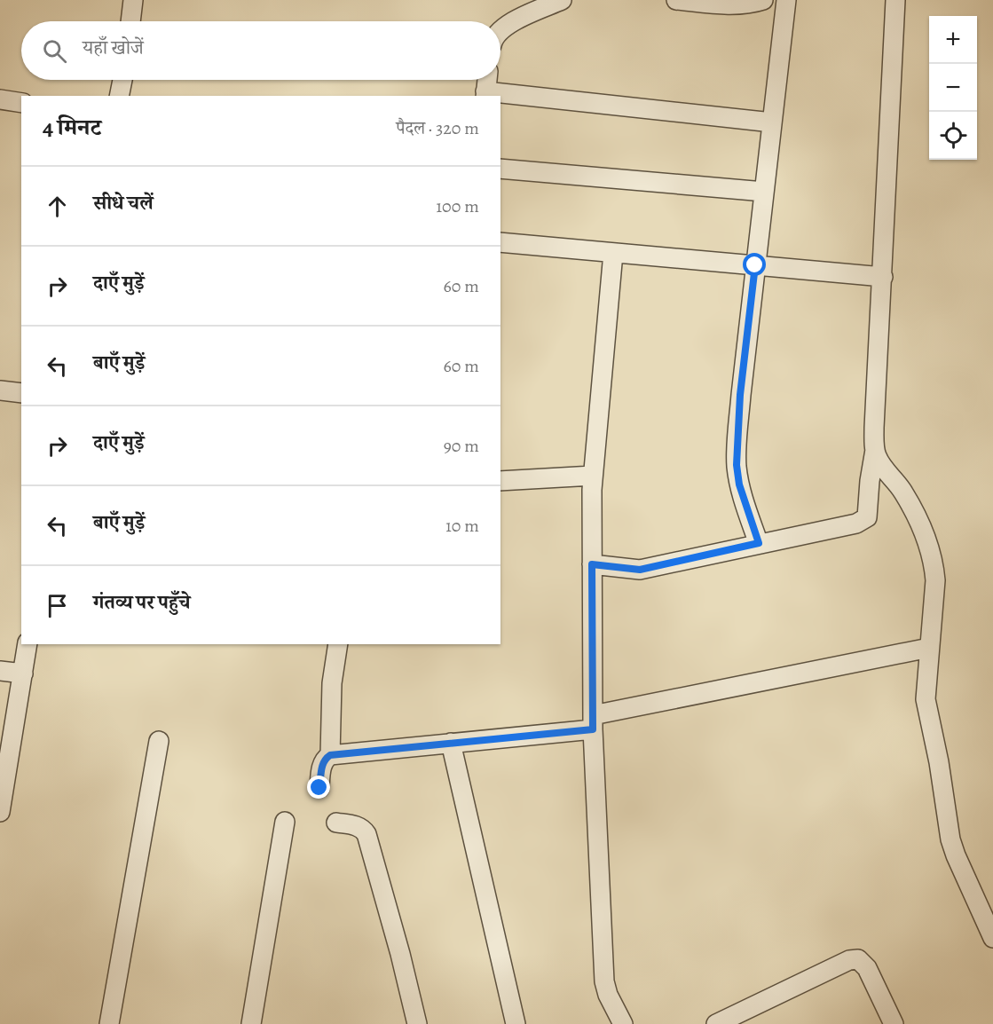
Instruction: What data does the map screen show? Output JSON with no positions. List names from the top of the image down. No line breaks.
{"page":{"map_buttons":["+","−"],"search":"यहाँ खोजें","heading":["4 मिनट","पैदल · 320 m"],"list":[["सीधे चलें","100 m"],["दाएँ मुड़ें","60 m"],["बाएँ मुड़ें","60 m"],["दाएँ मुड़ें","90 m"],["बाएँ मुड़ें","10 m"],"गंतव्य पर पहुँचे"]}}
